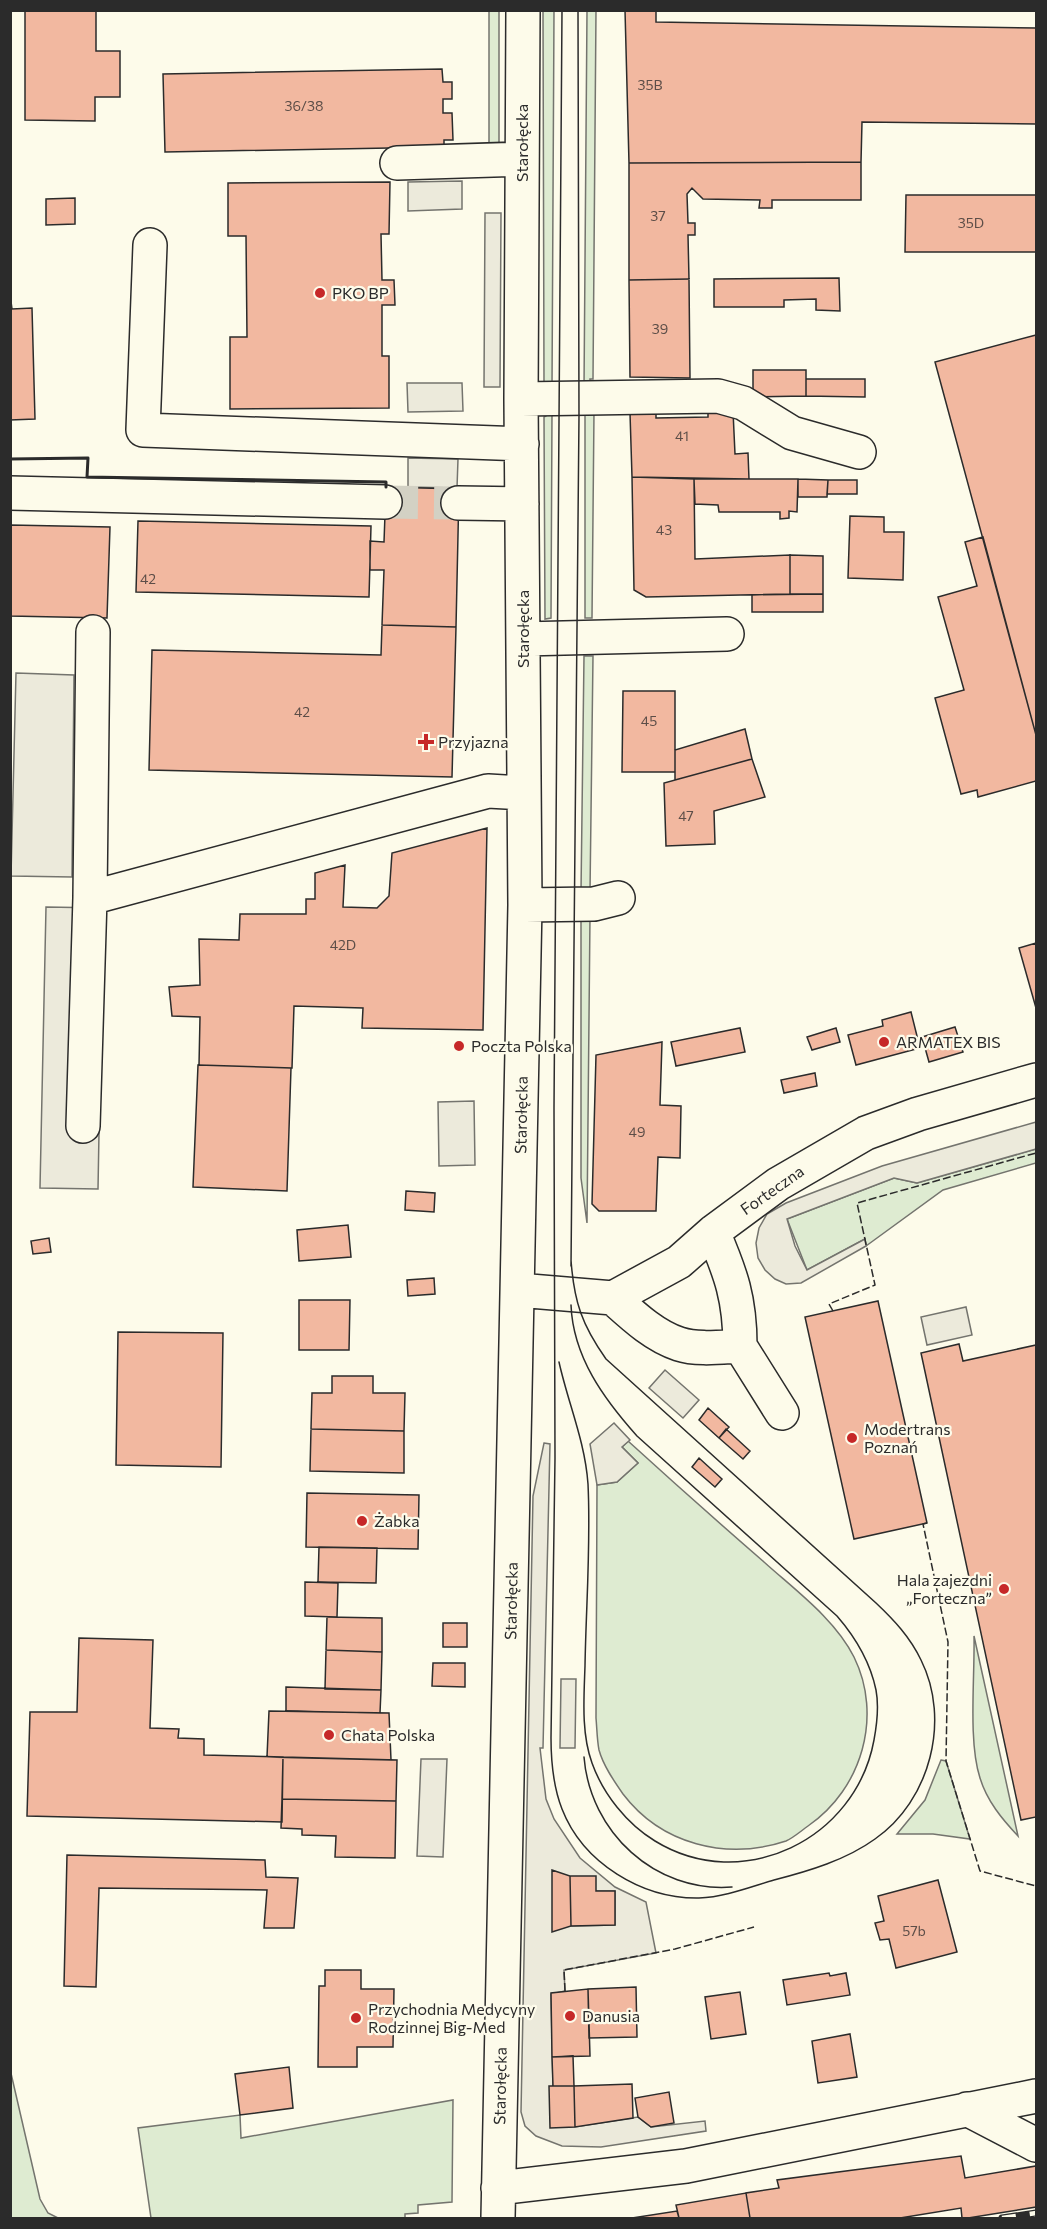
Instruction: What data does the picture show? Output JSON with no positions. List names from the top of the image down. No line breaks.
{"streets":{"street":["Starołęcka","Forteczna"]},"places":{"other":["PKO BP","ARMATEX BIS","Poczta Polska","Modertrans Poznań","Żabka","Hala zajezdni „Forteczna”","Chata Polska","Danusia","Przychodnia Medycyny Rodzinnej Big-Med"],"health":["Przyjazna"]},"house_numbers":["35B","36/38","37","35D","39","41","43","42","42","45","47","42D","49","57b"]}
